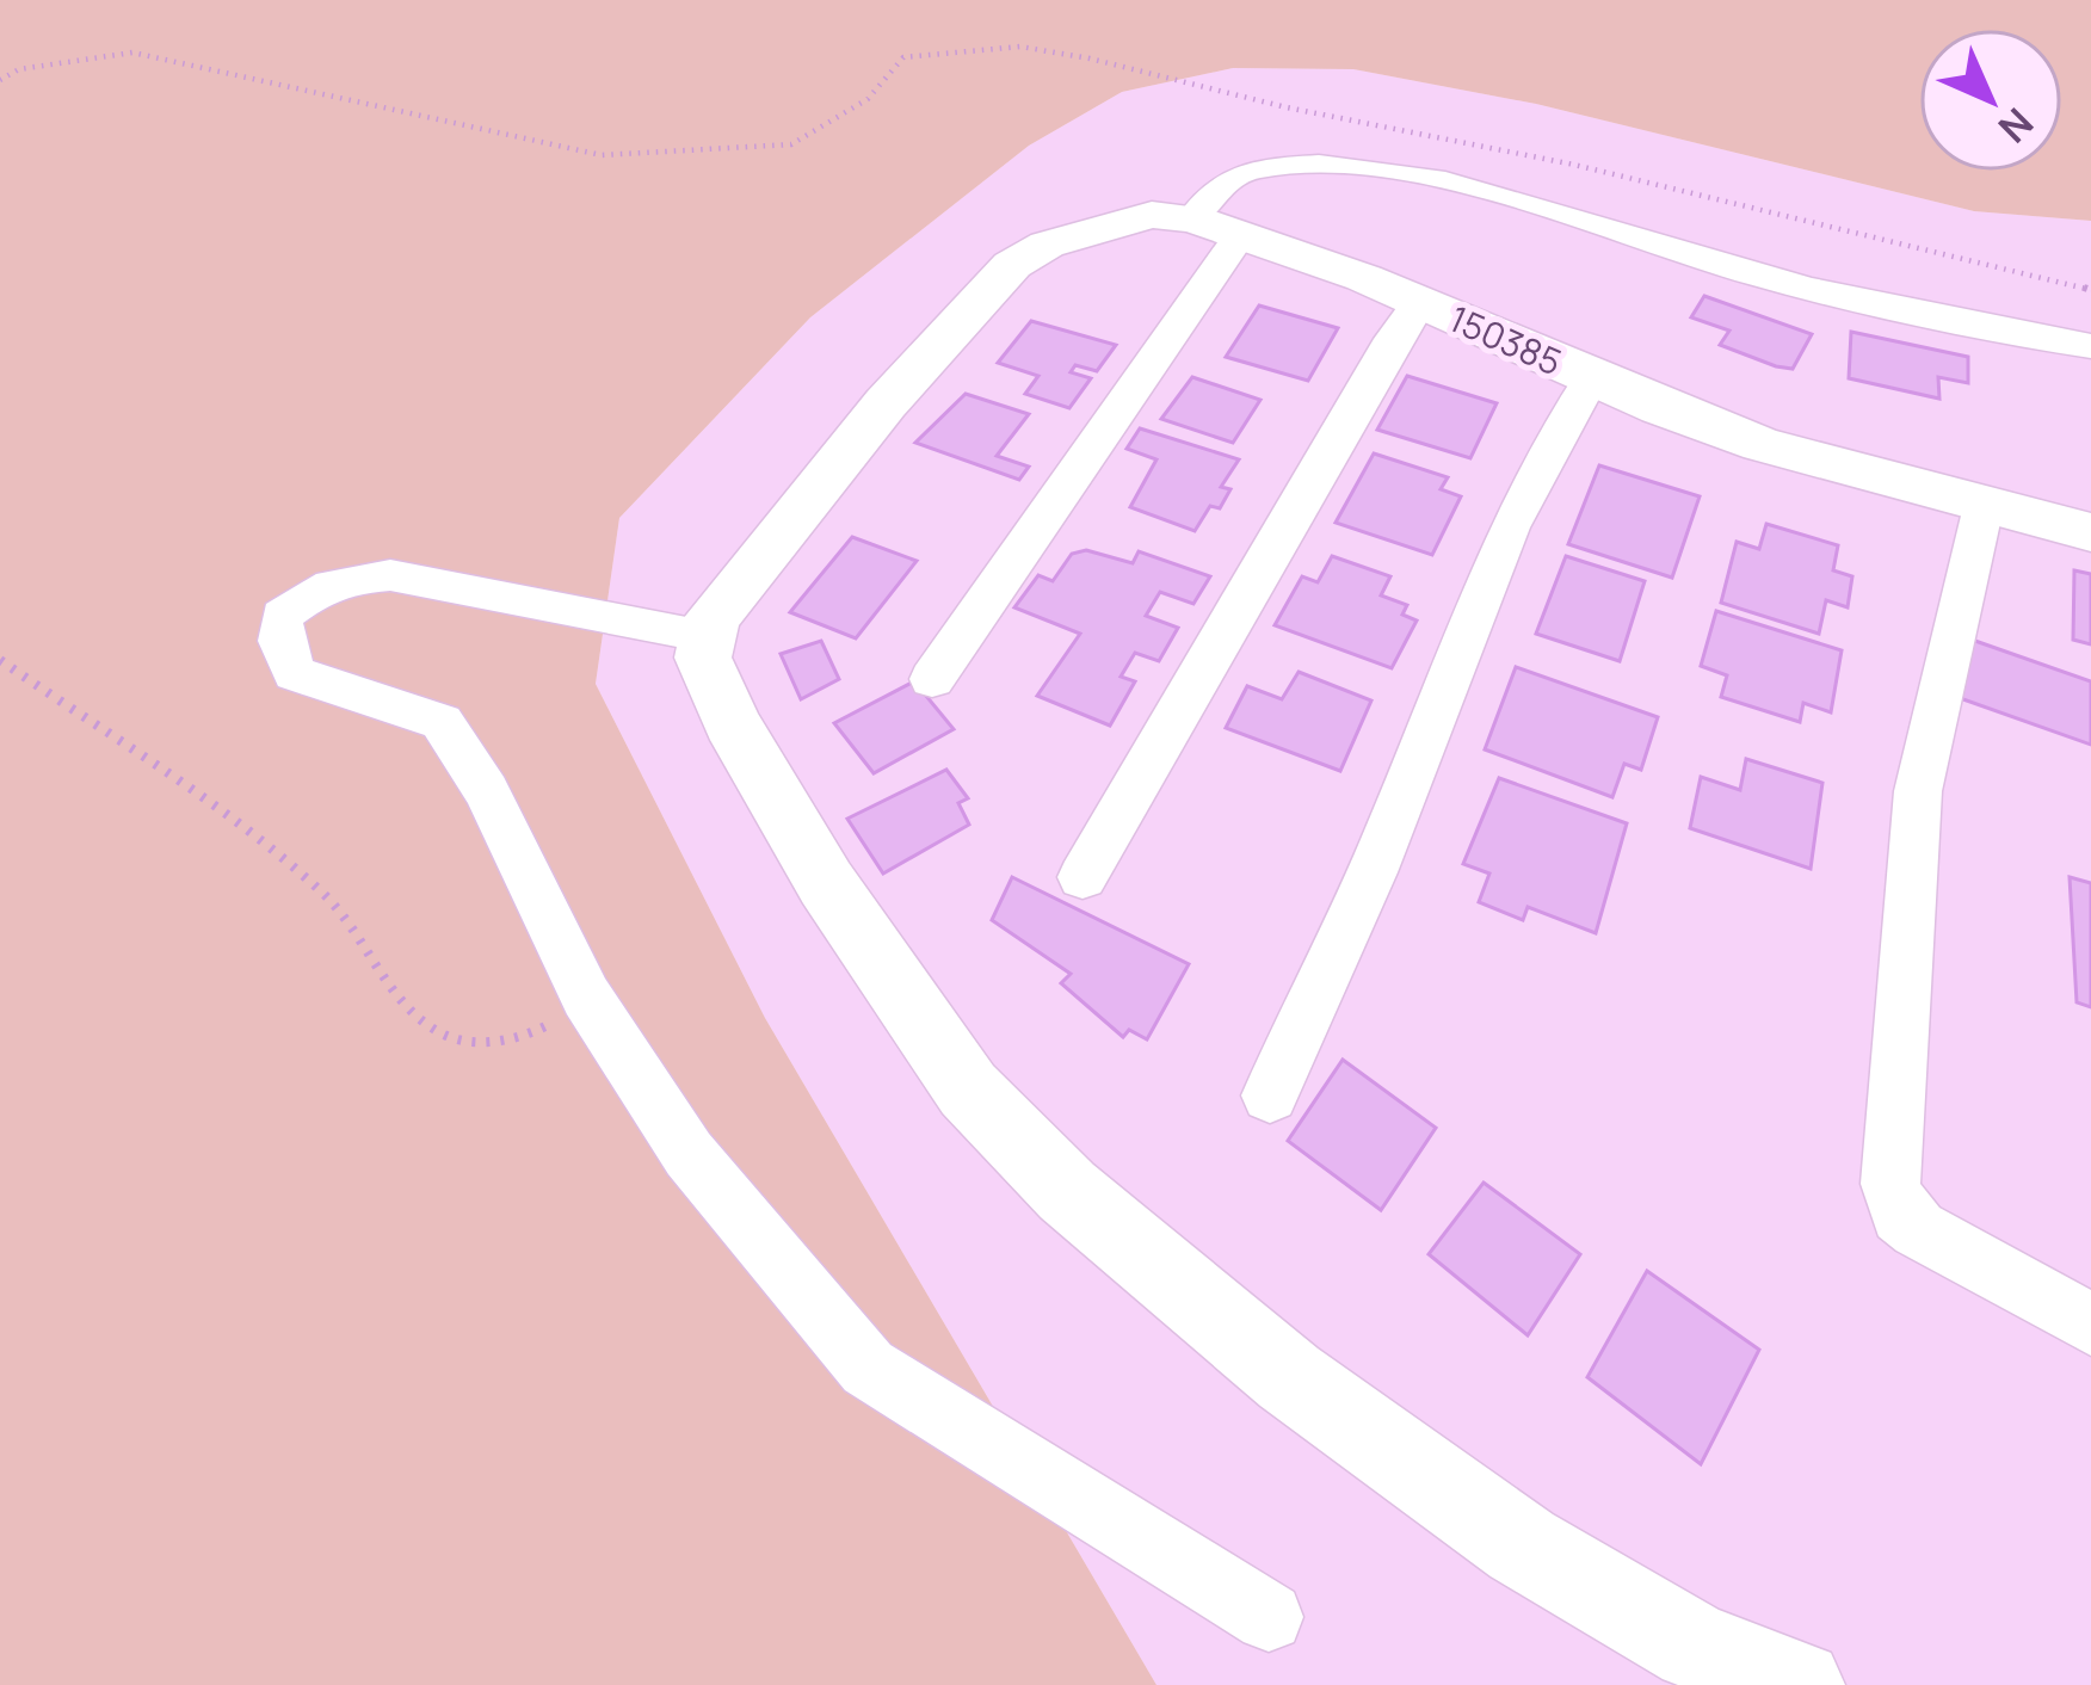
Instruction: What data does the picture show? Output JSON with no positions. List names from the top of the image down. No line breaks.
{"streets":{"street":["150385"]},"north":"bottom right"}
